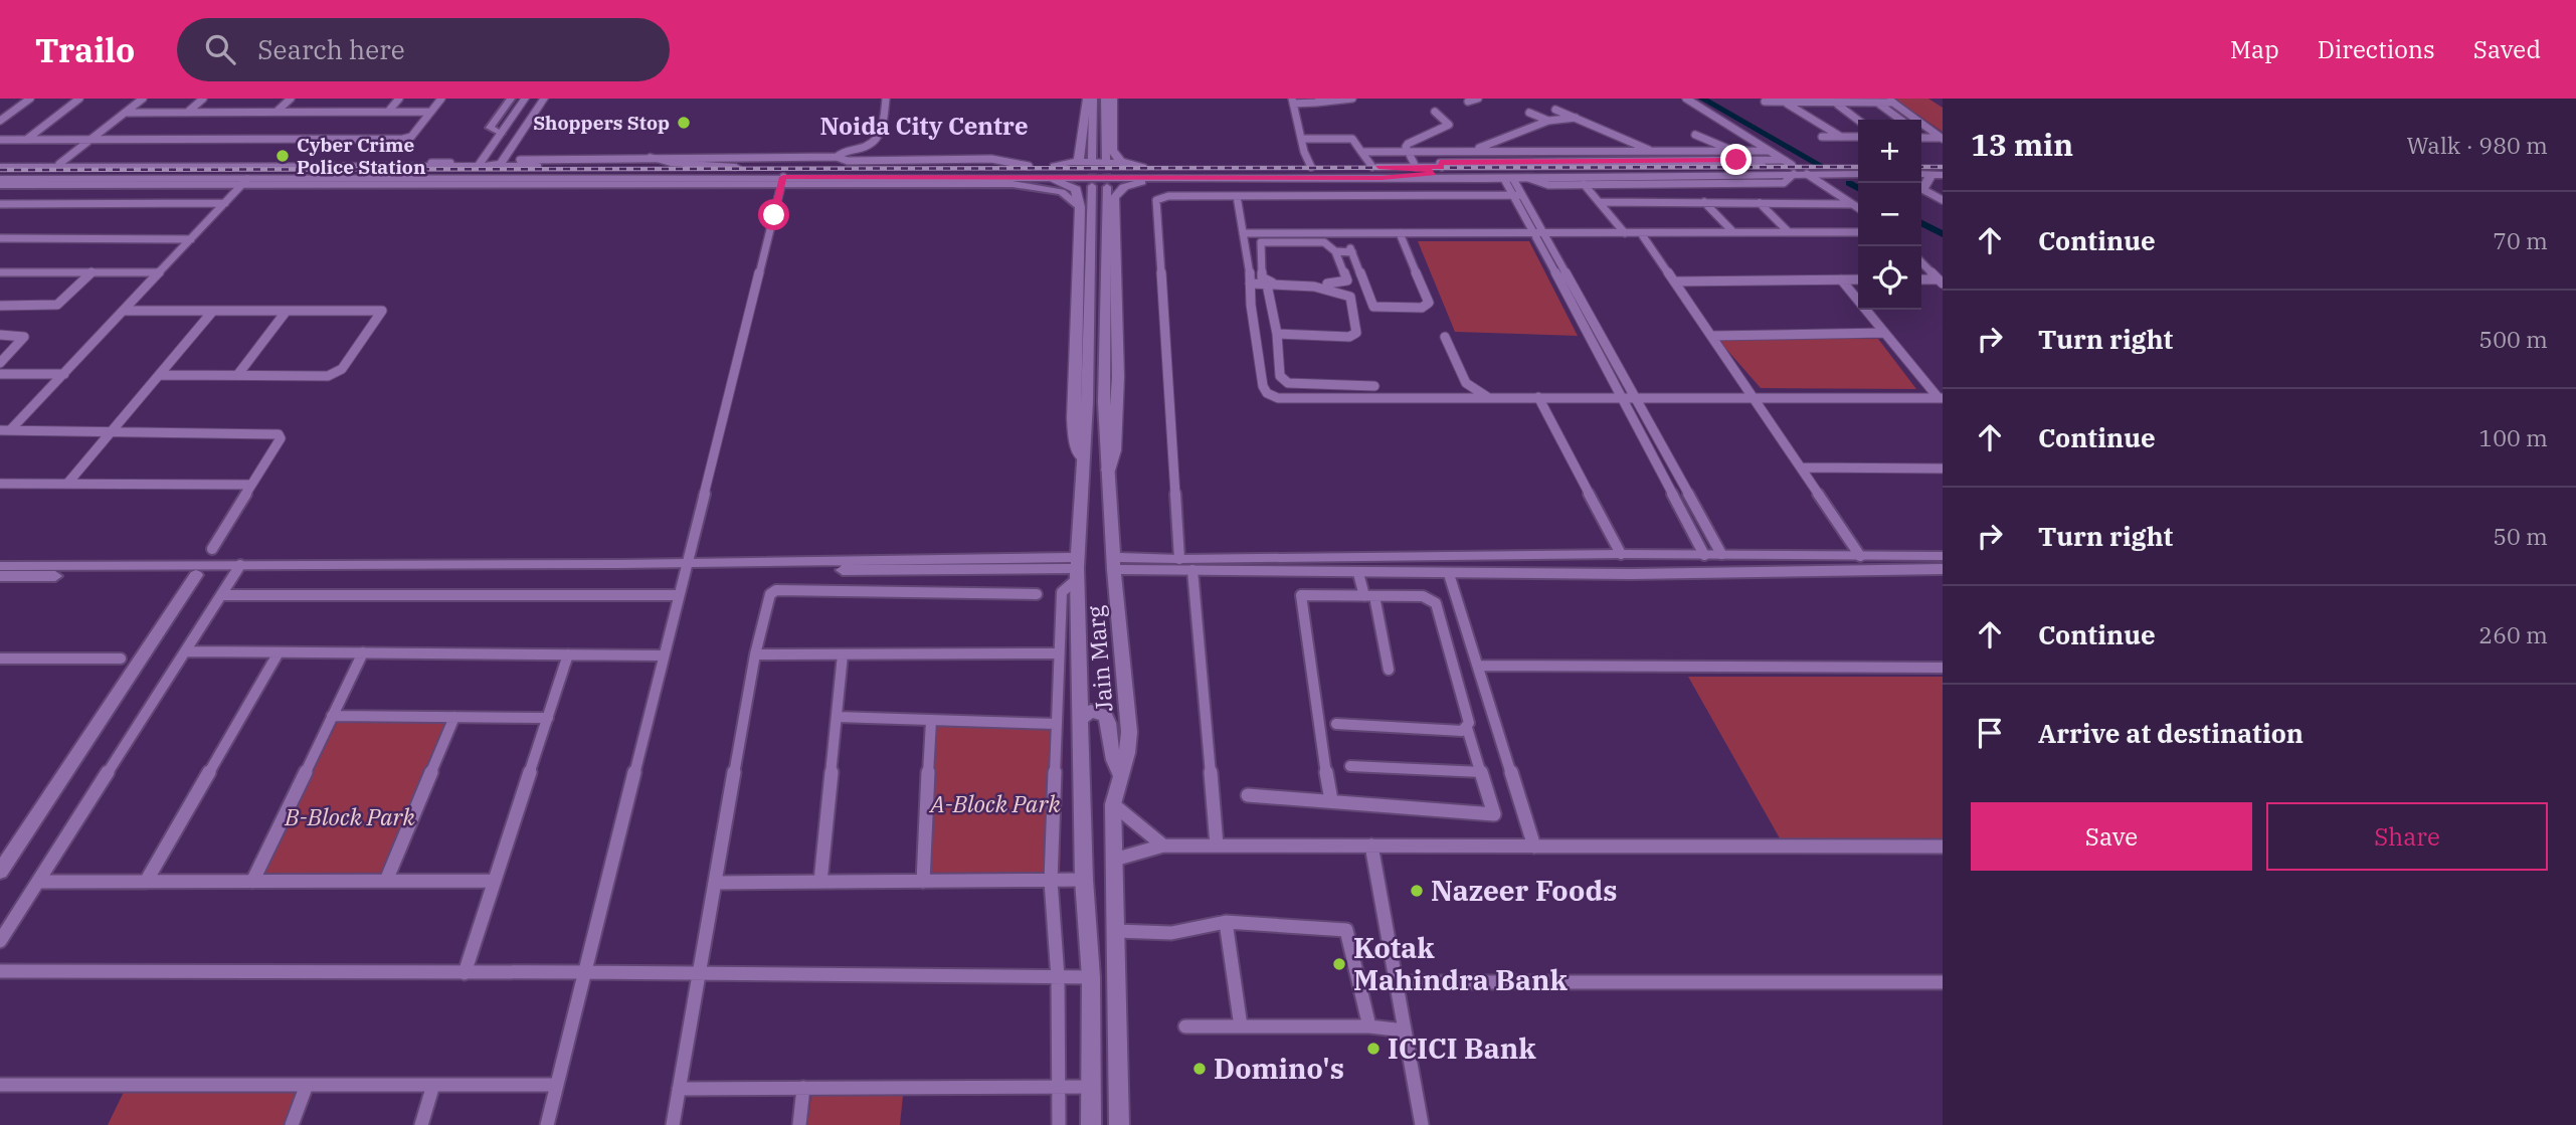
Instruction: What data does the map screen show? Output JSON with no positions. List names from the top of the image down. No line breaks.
{"streets":{"street":["Jain Marg"]},"districts":["Noida City Centre"],"parks":["A-Block Park","B-Block Park"],"places":["Shoppers Stop","Cyber Crime Police Station","Nazeer Foods","Kotak Mahindra Bank","ICICI Bank","Domino's"],"page":{"header":"Trailo","search":"Search here","nav":["Map","Directions","Saved"],"heading":["13 min","Walk · 980 m"],"map_buttons":["+","−"],"list":[["Continue","70 m"],["Turn right","500 m"],["Continue","100 m"],["Turn right","50 m"],["Continue","260 m"],"Arrive at destination"],"buttons":["Save","Share"]}}
